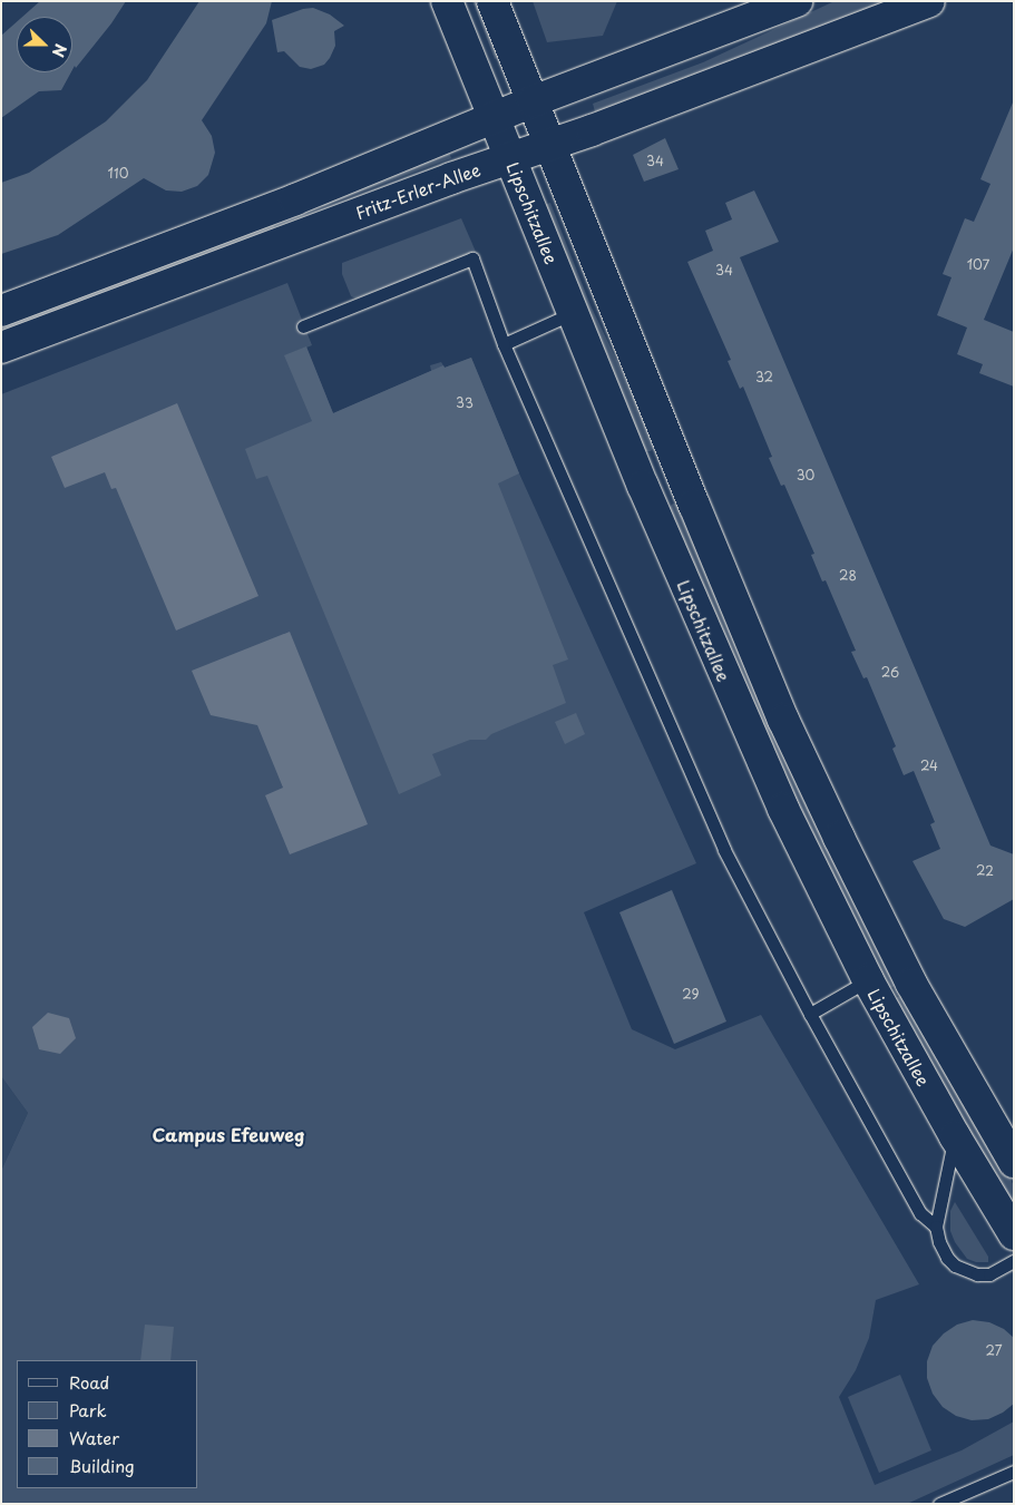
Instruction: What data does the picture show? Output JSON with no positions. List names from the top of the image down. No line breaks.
{"streets":{"street":["Fritz-Erler-Allee","Lipschitzallee"]},"crossings":[["Fritz-Erler-Allee","Lipschitzallee"]],"districts":["Campus Efeuweg"],"house_numbers":["34","110","107","34","32","33","30","28","26","24","22","29","27"],"legend":["Road","Park","Water","Building"],"north":"right"}
